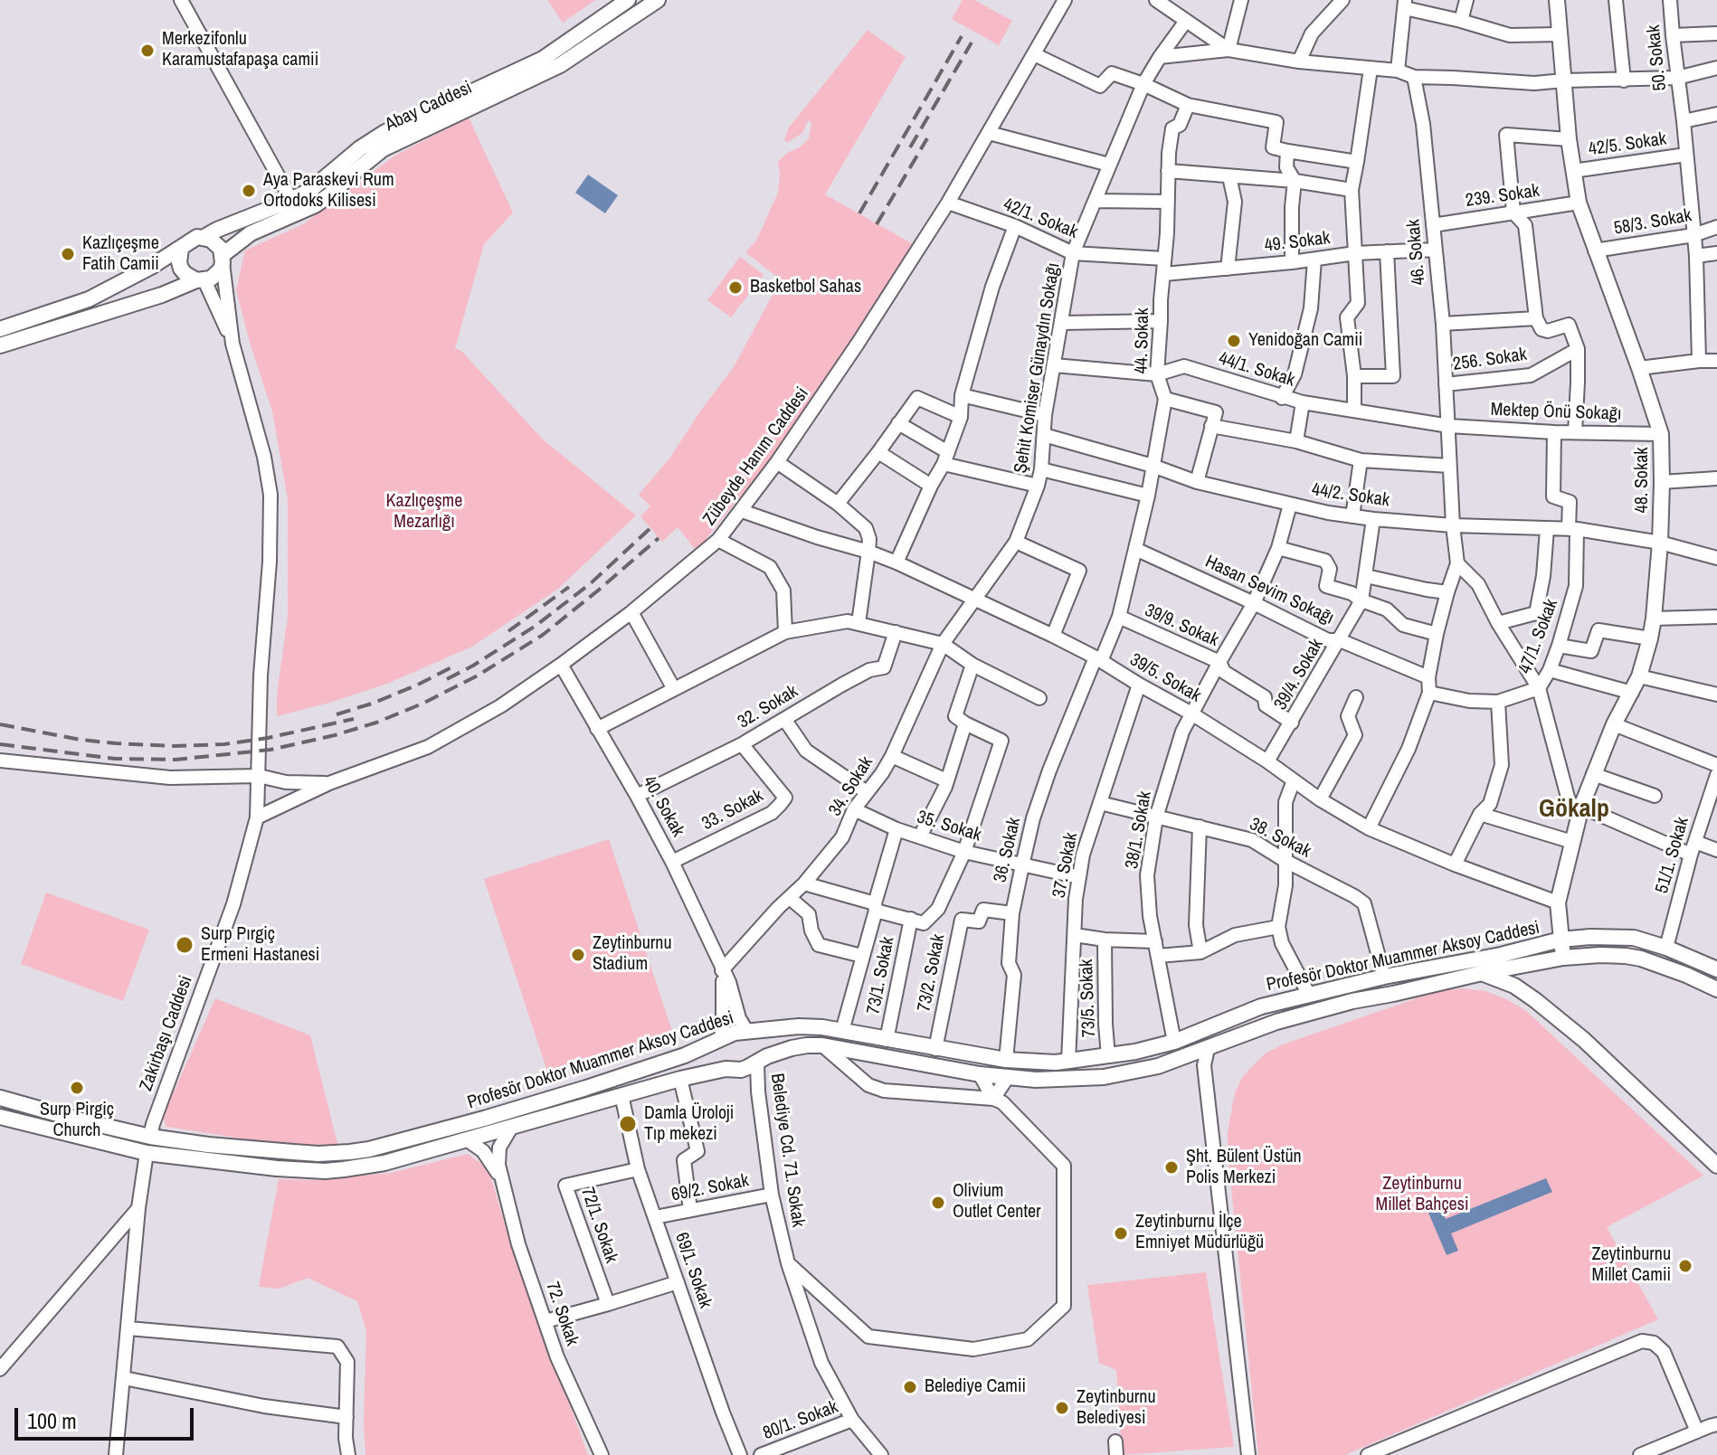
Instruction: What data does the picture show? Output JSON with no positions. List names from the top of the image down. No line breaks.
{"streets":{"main road":["Abay Caddesi","48. Sokak","Profesör Doktor Muammer Aksoy Caddesi"],"street":["50. Sokak","42/5. Sokak","239. Sokak","42/1. Sokak","58/3. Sokak","49. Sokak","46. Sokak","44. Sokak","256. Sokak","Şehit Komiser Günaydın Sokağı","44/1. Sokak","Mektep Önü Sokağı","Zübeyde Hanım Caddesi","44/2. Sokak","Hasan Sevim Sokağı","39/9. Sokak","47/1. Sokak","39/4. Sokak","39/5. Sokak","32. Sokak","34. Sokak","40. Sokak","33. Sokak","35. Sokak","38/1. Sokak","38. Sokak","36. Sokak","51/1. Sokak","37. Sokak","73/2. Sokak","73/1. Sokak","73/5. Sokak","Zakirbaşı Caddesi","Belediye Cd. 71. Sokak","69/2. Sokak","72/1. Sokak","69/1. Sokak","72. Sokak","80/1. Sokak"]},"crossings":[["50. Sokak","42/5. Sokak"],["50. Sokak","58/3. Sokak"],["42/5. Sokak","48. Sokak"],["239. Sokak","46. Sokak"],["239. Sokak","48. Sokak"],["42/1. Sokak","44. Sokak"],["42/1. Sokak","Şehit Komiser Günaydın Sokağı"],["42/1. Sokak","Zübeyde Hanım Caddesi"],["58/3. Sokak","48. Sokak"],["49. Sokak","46. Sokak"],["49. Sokak","44. Sokak"],["46. Sokak","256. Sokak"],["46. Sokak","44/1. Sokak"],["46. Sokak","Mektep Önü Sokağı"],["46. Sokak","44/2. Sokak"],["44. Sokak","44/1. Sokak"],["44. Sokak","44/2. Sokak"],["44. Sokak","Hasan Sevim Sokağı"],["44. Sokak","39/9. Sokak"],["44. Sokak","39/5. Sokak"],["44. Sokak","36. Sokak"],["Şehit Komiser Günaydın Sokağı","44/1. Sokak"],["Şehit Komiser Günaydın Sokağı","44/2. Sokak"],["Şehit Komiser Günaydın Sokağı","39/5. Sokak"],["Şehit Komiser Günaydın Sokağı","34. Sokak"],["44/1. Sokak","Mektep Önü Sokağı"],["Mektep Önü Sokağı","48. Sokak"],["Mektep Önü Sokağı","47/1. Sokak"],["Zübeyde Hanım Caddesi","39/5. Sokak"],["Zübeyde Hanım Caddesi","40. Sokak"],["Zübeyde Hanım Caddesi","Zakirbaşı Caddesi"],["48. Sokak","44/2. Sokak"],["48. Sokak","39/5. Sokak"],["48. Sokak","Profesör Doktor Muammer Aksoy Caddesi"],["44/2. Sokak","47/1. Sokak"],["44/2. Sokak","39/4. Sokak"],["44/2. Sokak","38/1. Sokak"],["Hasan Sevim Sokağı","39/4. Sokak"],["Hasan Sevim Sokağı","38/1. Sokak"],["39/9. Sokak","39/4. Sokak"],["39/9. Sokak","38/1. Sokak"],["39/4. Sokak","39/5. Sokak"],["39/5. Sokak","34. Sokak"],["39/5. Sokak","38/1. Sokak"],["39/5. Sokak","36. Sokak"],["39/5. Sokak","37. Sokak"],["32. Sokak","40. Sokak"],["32. Sokak","33. Sokak"],["34. Sokak","40. Sokak"],["34. Sokak","35. Sokak"],["40. Sokak","33. Sokak"],["40. Sokak","Profesör Doktor Muammer Aksoy Caddesi"],["40. Sokak","Belediye Cd. 71. Sokak"],["35. Sokak","36. Sokak"],["35. Sokak","37. Sokak"],["38/1. Sokak","38. Sokak"],["38/1. Sokak","Profesör Doktor Muammer Aksoy Caddesi"],["38. Sokak","37. Sokak"],["38. Sokak","Profesör Doktor Muammer Aksoy Caddesi"],["36. Sokak","Profesör Doktor Muammer Aksoy Caddesi"],["36. Sokak","73/2. Sokak"],["51/1. Sokak","Profesör Doktor Muammer Aksoy Caddesi"],["37. Sokak","Profesör Doktor Muammer Aksoy Caddesi"],["Profesör Doktor Muammer Aksoy Caddesi","73/2. Sokak"],["Profesör Doktor Muammer Aksoy Caddesi","73/1. Sokak"],["Profesör Doktor Muammer Aksoy Caddesi","73/5. Sokak"],["Profesör Doktor Muammer Aksoy Caddesi","Zakirbaşı Caddesi"],["Profesör Doktor Muammer Aksoy Caddesi","Belediye Cd. 71. Sokak"],["Profesör Doktor Muammer Aksoy Caddesi","69/1. Sokak"],["Belediye Cd. 71. Sokak","69/2. Sokak"],["Belediye Cd. 71. Sokak","80/1. Sokak"],["69/2. Sokak","69/1. Sokak"],["72/1. Sokak","69/1. Sokak"]],"districts":["Gökalp"],"parks":["Kazlıçeşme Mezarlığı","Zeytinburnu Millet Bahçesi"],"places":["Merkezifonlu Karamustafapaşa camii","Aya Paraskevi Rum Ortodoks Kilisesi","Kazlıçeşme Fatih Camii","Basketbol Sahas","Yenidoğan Camii","Surp Pırgiç Ermeni Hastanesi","Zeytinburnu Stadium","Surp Pirgiç Church","Damla Üroloji Tıp mekezi","Şht. Bülent Üstün Polis Merkezi","Olivium Outlet Center","Zeytinburnu İlçe Emniyet Müdürlüğü","Zeytinburnu Millet Camii","Belediye Camii","Zeytinburnu Belediyesi"],"scale_bar":"100 m"}
